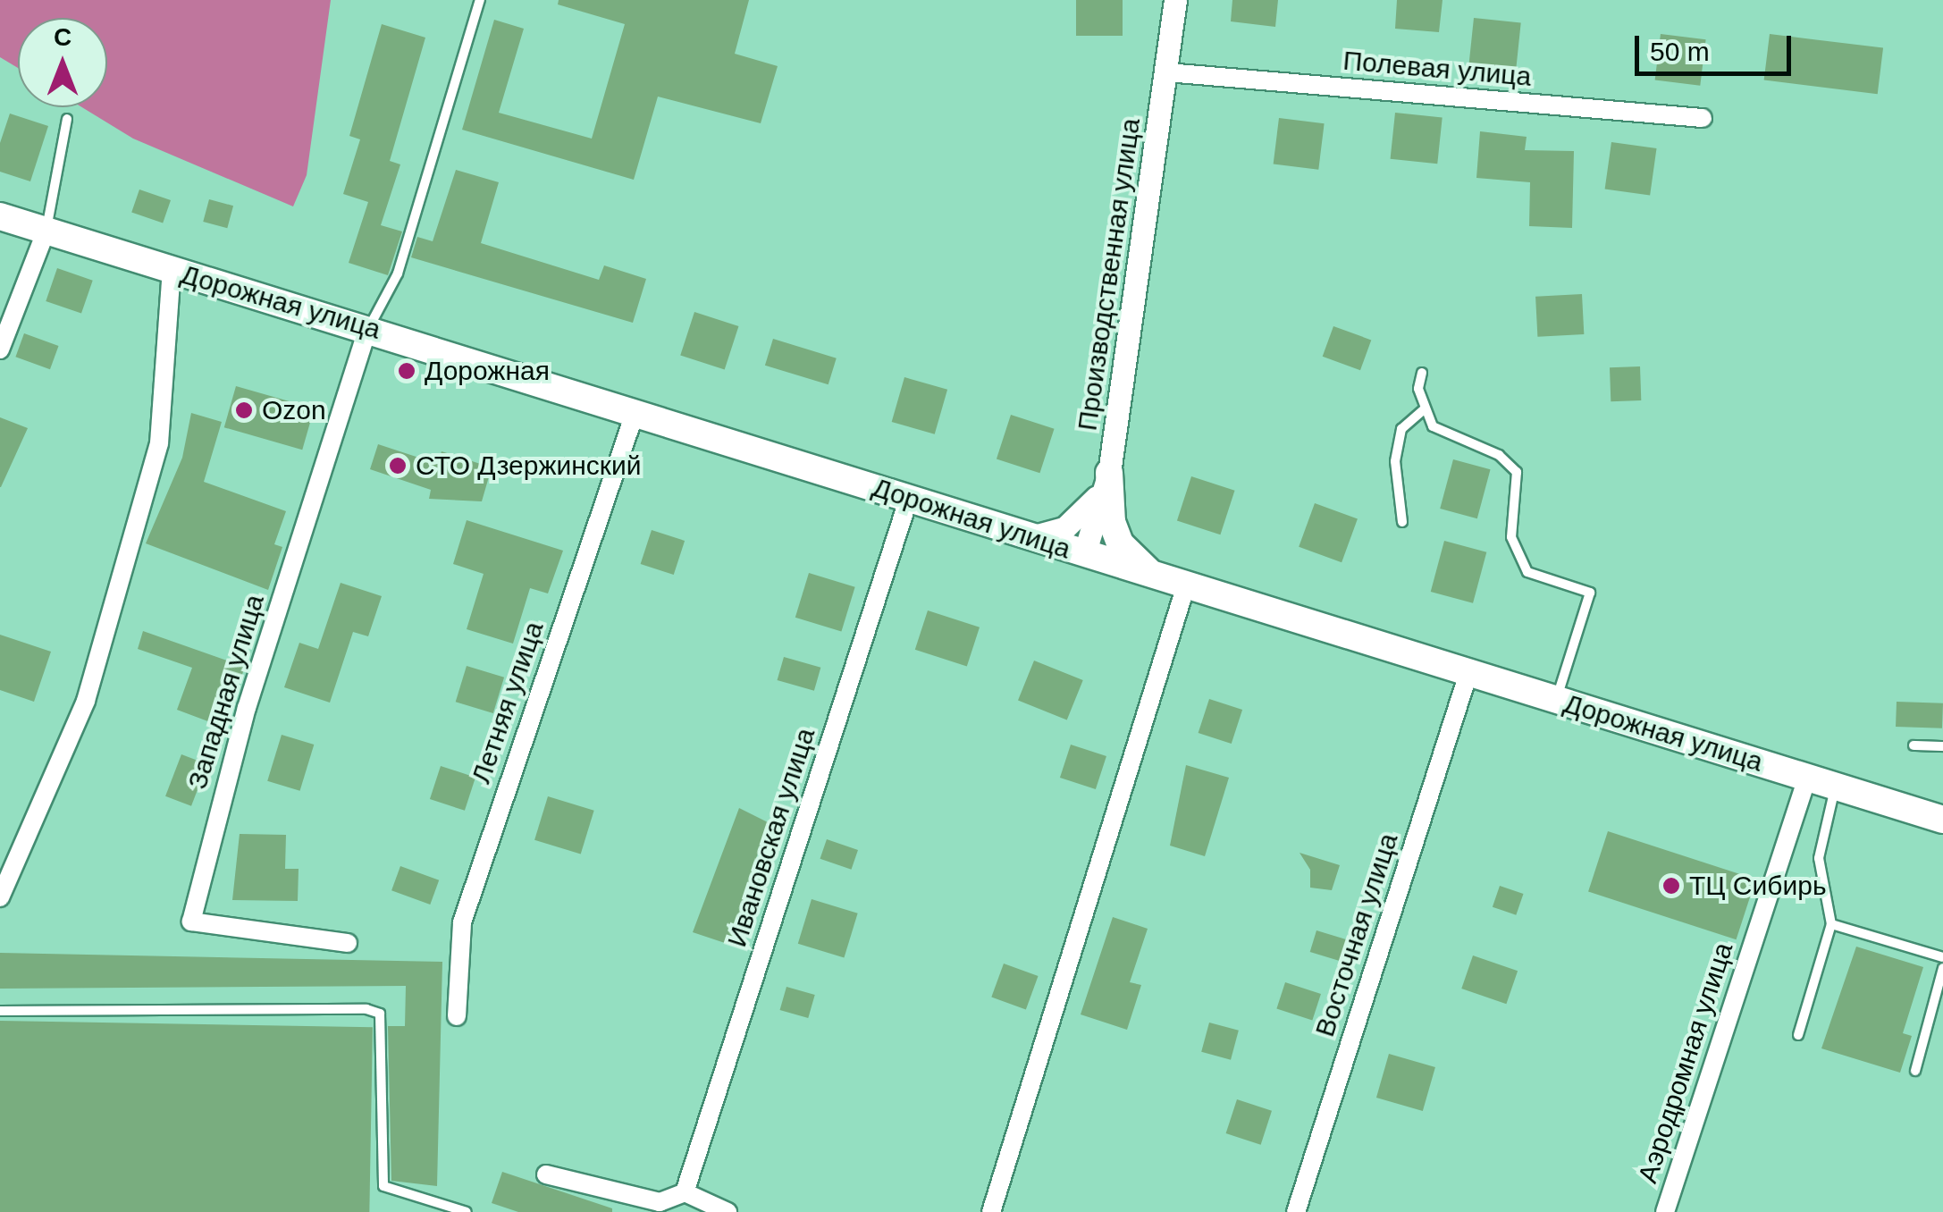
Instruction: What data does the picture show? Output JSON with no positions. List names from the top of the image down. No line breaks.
{"streets":{"main road":["Дорожная улица"],"street":["Полевая улица","Производственная улица","Западная улица","Летняя улица","Ивановская улица","Восточная улица","Аэродромная улица"]},"crossings":[["Полевая улица","Производственная улица"],["Производственная улица","Дорожная улица"],["Дорожная улица","Западная улица"],["Дорожная улица","Летняя улица"],["Дорожная улица","Ивановская улица"],["Дорожная улица","Восточная улица"],["Дорожная улица","Аэродромная улица"]],"places":["Дорожная","Ozon","СТО Дзержинский","ТЦ Сибирь"],"scale_bar":"50 m","north":"top"}
